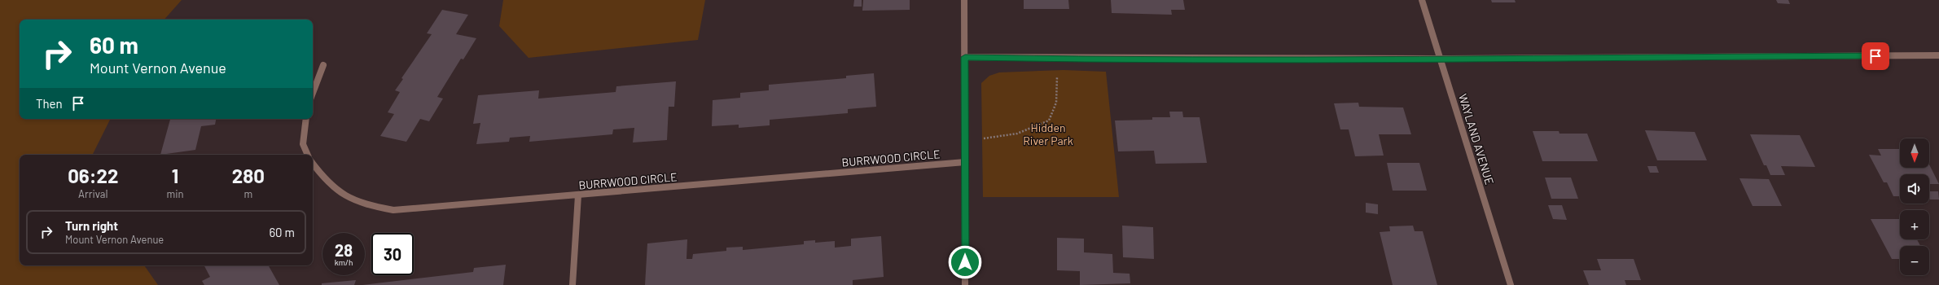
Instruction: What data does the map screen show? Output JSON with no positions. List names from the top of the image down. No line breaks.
{"streets":{"street":["WAYLAND AVENUE","BURRWOOD CIRCLE"]},"parks":["Hidden River Park"],"north":"bottom","page":{"turn":["60 m","Mount Vernon Avenue"],"then":"Then","map_buttons":["+","−"],"eta":["06:22","Arrival","1","min","280","m"],"list":[{"name":"Turn right","note":"Mount Vernon Avenue","value":"60 m"}],"speed":"28 km/h","limit":"30"}}
